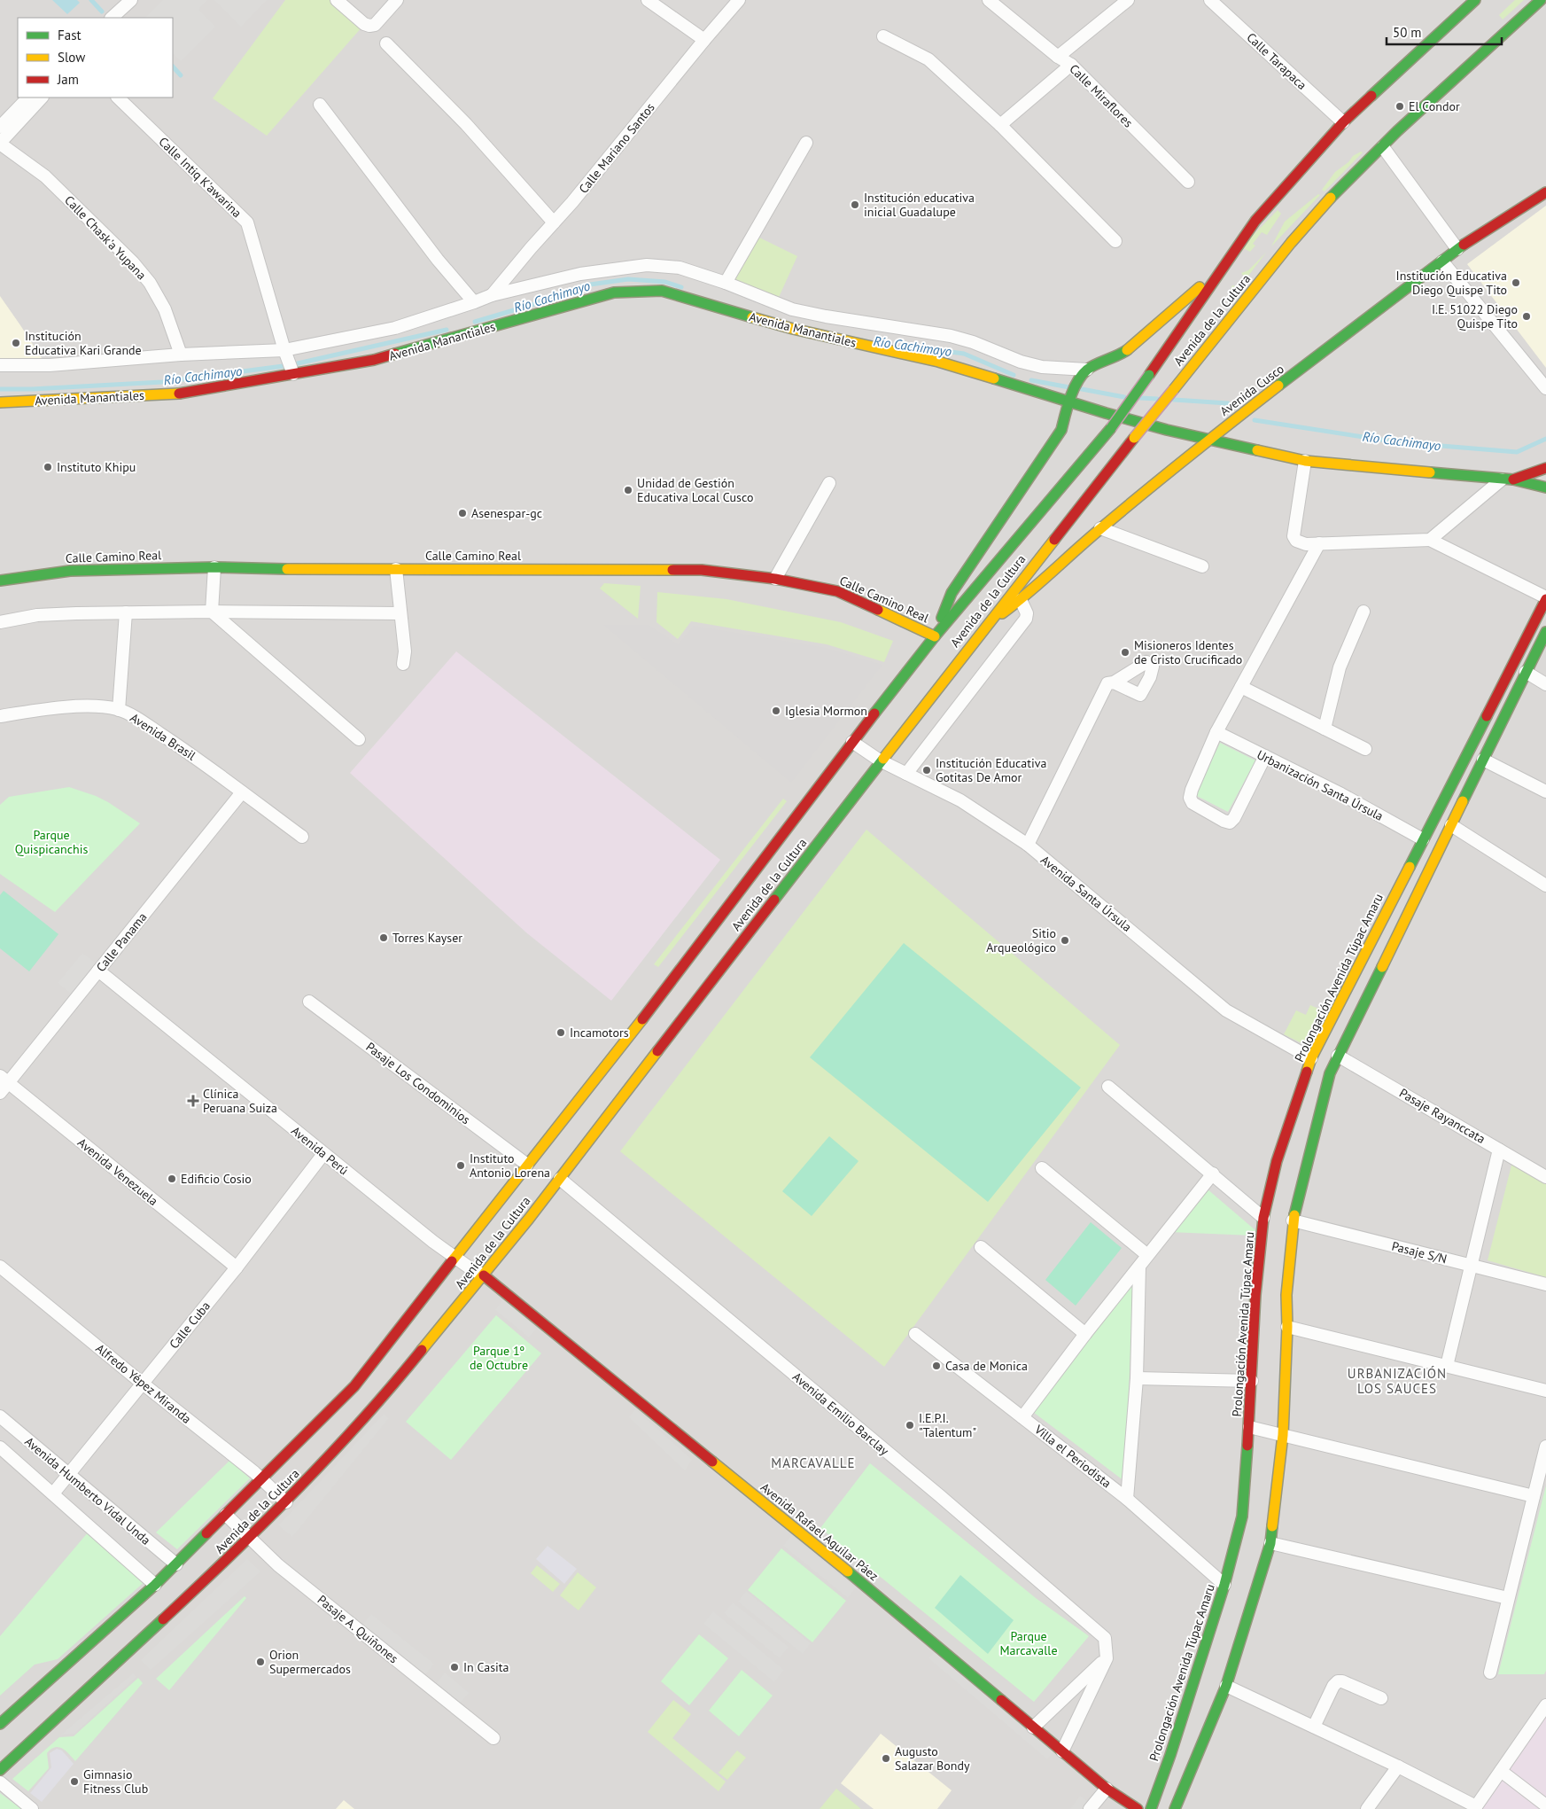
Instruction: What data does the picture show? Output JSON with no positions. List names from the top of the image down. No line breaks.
{"streets":{"main road":["Avenida de la Cultura","Avenida Manantiales","Avenida Cusco","Calle Camino Real","Prolongación Avenida Túpac Amaru","Avenida Rafael Aguilar Páez"],"street":["Calle Tarapaca","Calle Miraflores","Calle Mariano Santos","Calle Intiq K'awarina","Calle Chask'a Yupana","Avenida Brasil","Urbanización Santa Úrsula","Avenida Santa Úrsula","Calle Panama","Pasaje Los Condominios","Pasaje Rayanccata","Avenida Perú","Avenida Venezuela","Pasaje S/N","Calle Cuba","Alfredo Yépez Miranda","Avenida Emilio Barclay","Villa el Periodista","Avenida Humberto Vidal Unda","Pasaje A. Quiñones"]},"crossings":[["Calle Tarapaca","Avenida de la Cultura"],["Calle Mariano Santos","Avenida Manantiales"],["Calle Intiq K'awarina","Avenida Manantiales"],["Calle Chask'a Yupana","Avenida Manantiales"],["Avenida de la Cultura","Avenida Cusco"],["Avenida de la Cultura","Calle Camino Real"],["Avenida de la Cultura","Avenida Santa Úrsula"],["Avenida de la Cultura","Pasaje Los Condominios"],["Avenida de la Cultura","Avenida Perú"],["Avenida de la Cultura","Alfredo Yépez Miranda"],["Avenida de la Cultura","Avenida Emilio Barclay"],["Avenida de la Cultura","Avenida Humberto Vidal Unda"],["Avenida de la Cultura","Avenida Rafael Aguilar Páez"],["Avenida de la Cultura","Pasaje A. Quiñones"],["Avenida Manantiales","Avenida Cusco"],["Avenida Brasil","Calle Panama"],["Urbanización Santa Úrsula","Prolongación Avenida Túpac Amaru"],["Avenida Santa Úrsula","Prolongación Avenida Túpac Amaru"],["Calle Panama","Avenida Perú"],["Calle Panama","Avenida Venezuela"],["Prolongación Avenida Túpac Amaru","Villa el Periodista"],["Avenida Perú","Calle Cuba"],["Avenida Perú","Avenida Rafael Aguilar Páez"],["Avenida Venezuela","Calle Cuba"],["Calle Cuba","Alfredo Yépez Miranda"],["Calle Cuba","Avenida Humberto Vidal Unda"]],"districts":["URBANIZACIÓN LOS SAUCES","MARCAVALLE"],"water":["Río Cachimayo"],"parks":["Parque Quispicanchis","Parque 1º de Octubre","Parque Marcavalle"],"places":{"other":["El Condor","Institución educativa inicial Guadalupe","Institución Educativa Diego Quispe Tito","I.E. 51022 Diego Quispe Tito","Institución Educativa Kari Grande","Instituto Khipu","Unidad de Gestión Educativa Local Cusco","Asenespar-gc","Misioneros Identes de Cristo Crucificado","Iglesia Mormon","Institución Educativa Gotitas De Amor","Torres Kayser","Sitio Arqueológico","Incamotors","Instituto Antonio Lorena","Edificio Cosio","Casa de Monica","I.E.P.I. \"Talentum\"","Orion Supermercados","In Casita","Augusto Salazar Bondy","Gimnasio Fitness Club"],"health":["Clínica Peruana Suiza"]},"legend":["Fast","Slow","Jam"],"scale_bar":"50 m"}
